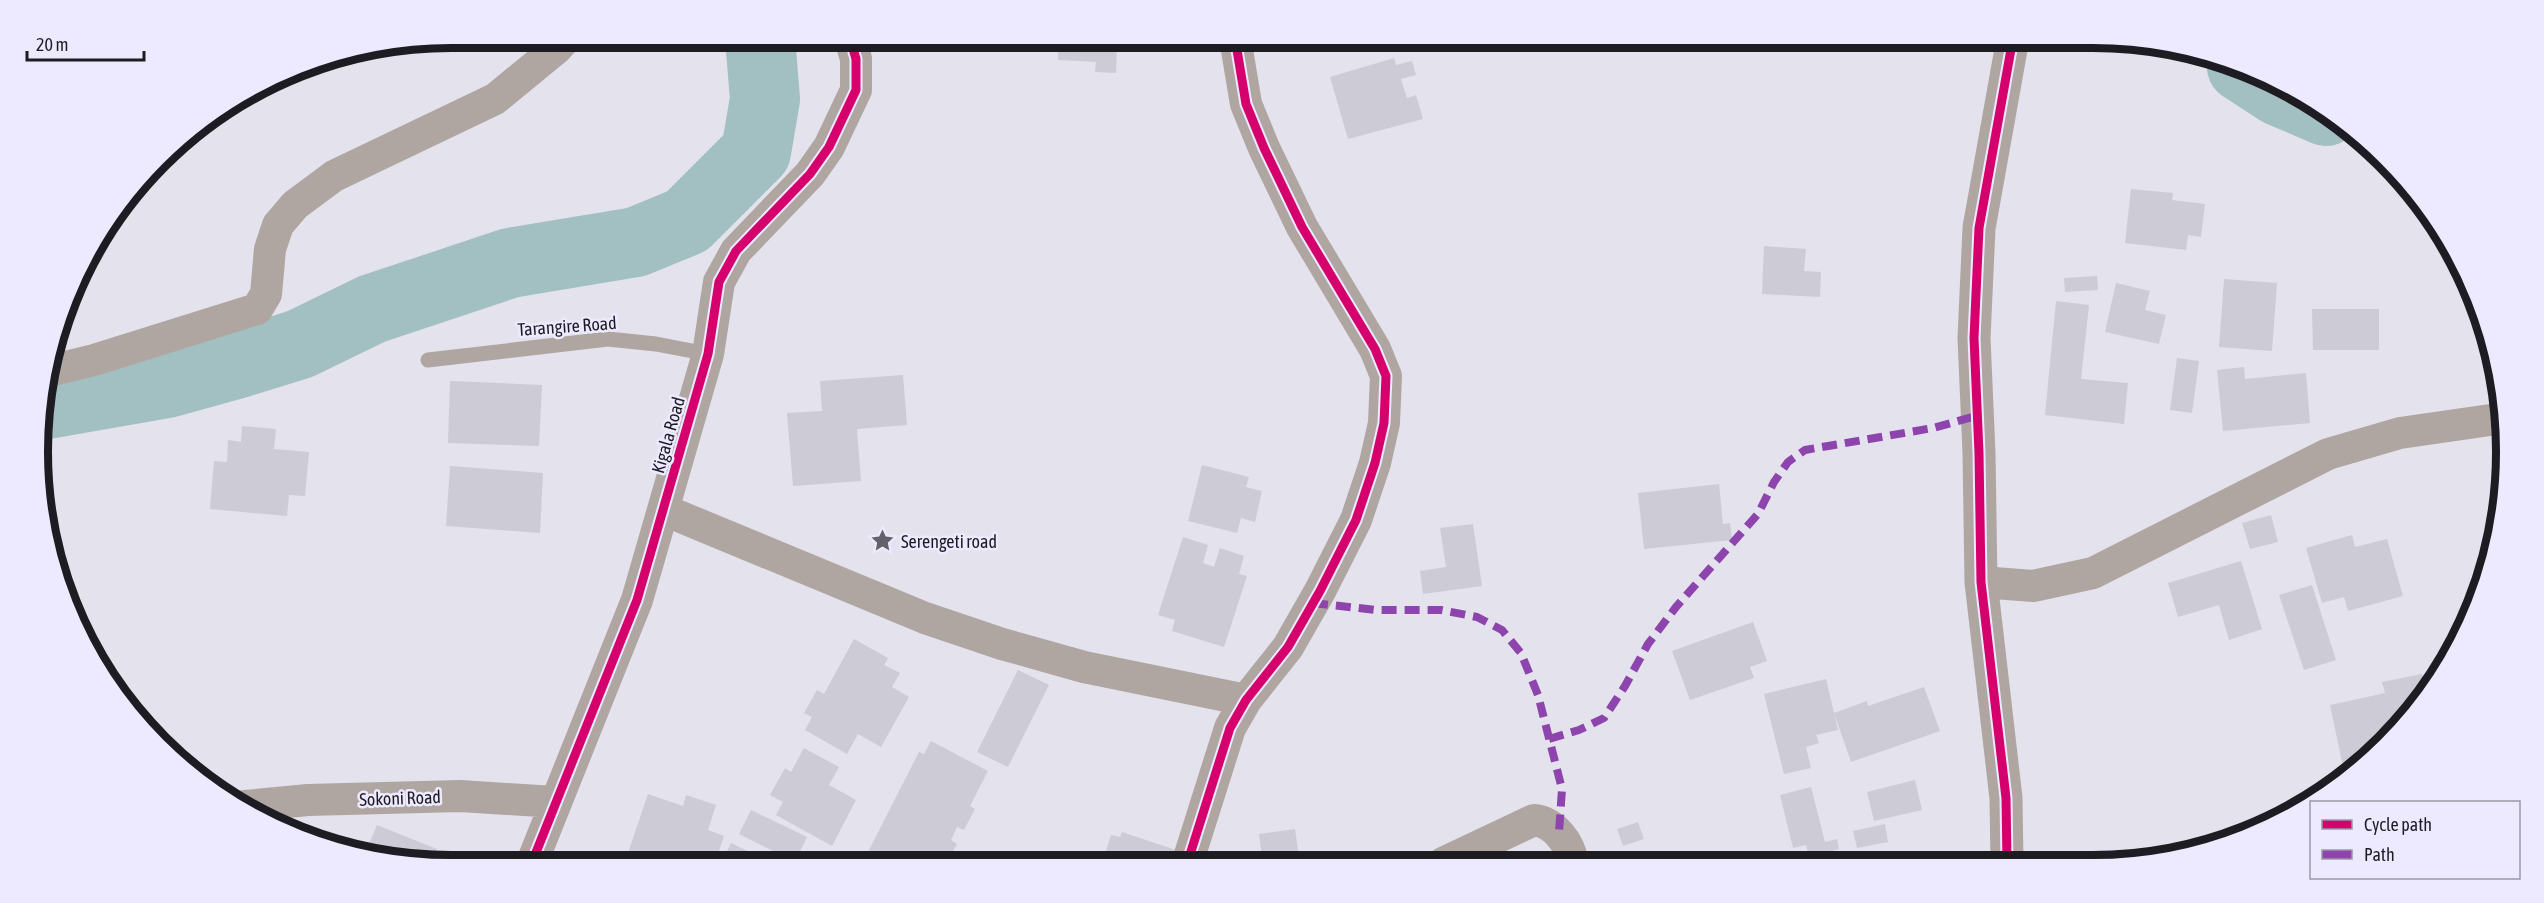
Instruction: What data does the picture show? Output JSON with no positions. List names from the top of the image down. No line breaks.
{"streets":{"street":["Kigala Road","Sokoni Road"],"lane":["Tarangire Road"]},"crossings":[["Tarangire Road","Kigala Road"],["Kigala Road","Sokoni Road"]],"places":{"place":["Serengeti road"]},"legend":["Cycle path","Path"],"scale_bar":"20 m"}
